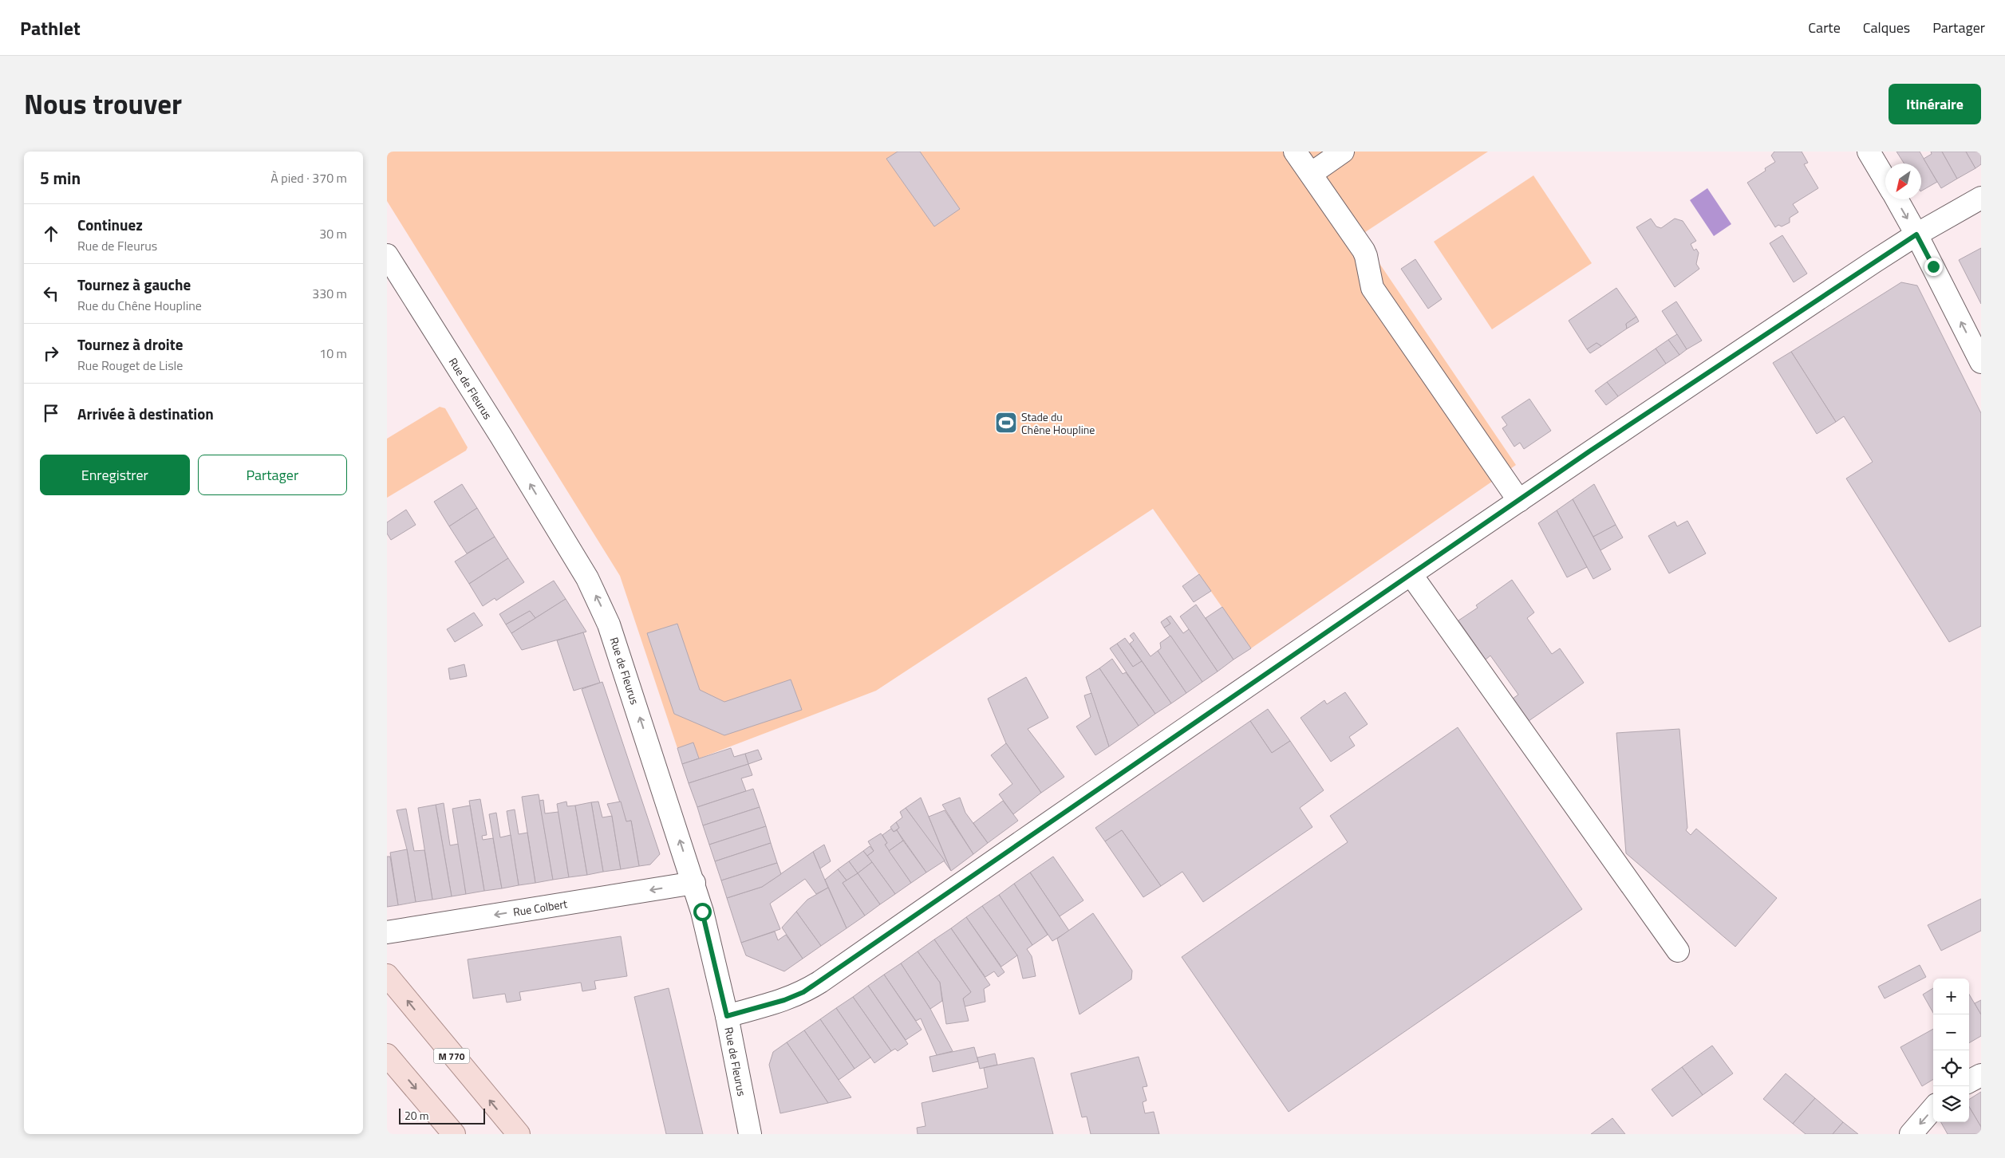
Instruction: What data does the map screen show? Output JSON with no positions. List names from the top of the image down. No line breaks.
{"streets":{"main road":["M 770"],"street":["Rue de Fleurus","Rue Colbert"]},"crossings":[["Rue de Fleurus","Rue Colbert"]],"one_way":["Rue de Fleurus","Rue Colbert"],"places":{"sports":["Stade du Chêne Houpline"]},"scale_bar":"20 m","north":"bottom left","page":{"header":"Pathlet","nav":["Carte","Calques","Partager"],"title":"Nous trouver","buttons":["Itinéraire",["Enregistrer","Partager"]],"heading":["5 min","À pied · 370 m"],"list":[["Continuez","Rue de Fleurus","30 m"],["Tournez à gauche","Rue du Chêne Houpline","330 m"],["Tournez à droite","Rue Rouget de Lisle","10 m"],"Arrivée à destination"],"map_buttons":["+","−"],"scale":"20 m"}}
